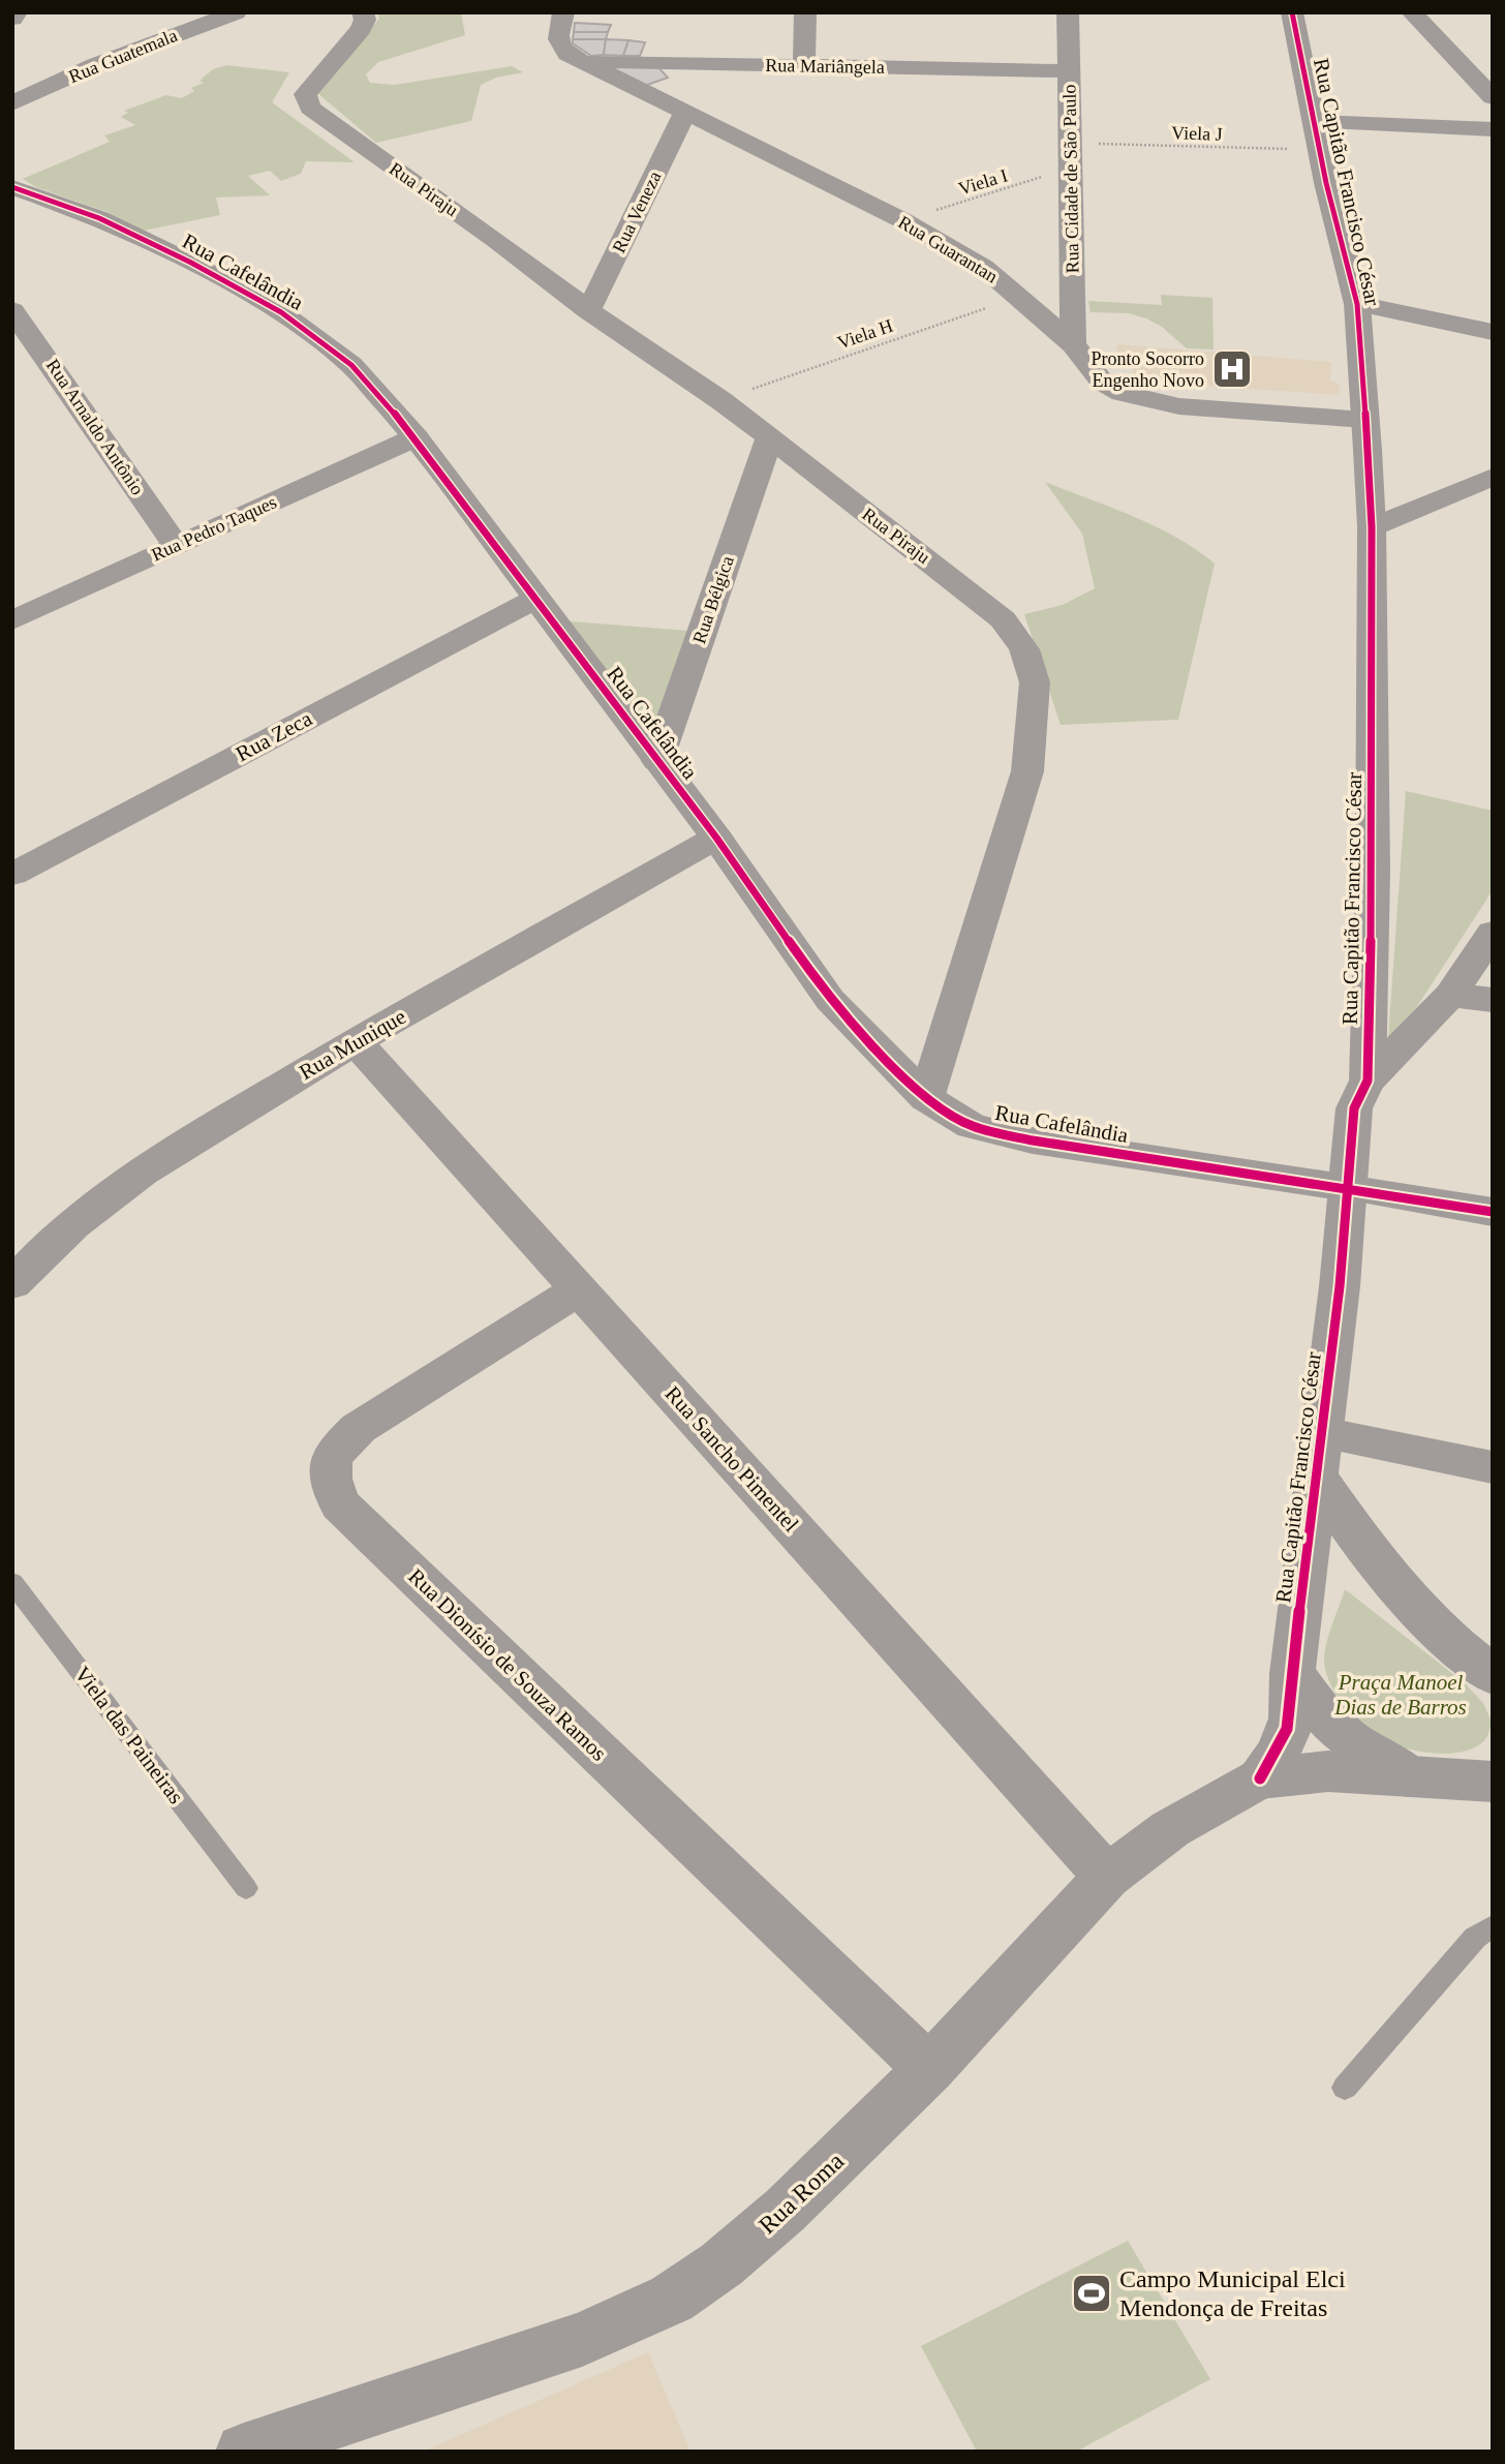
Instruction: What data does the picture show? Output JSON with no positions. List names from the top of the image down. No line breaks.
{"streets":{"street":["Rua Guatemala","Rua Mariângela","Rua Cidade de São Paulo","Rua Capitão Francisco César","Rua Piraju","Rua Veneza","Rua Guarantan","Rua Cafelândia","Rua Arnaldo Antônio","Rua Pedro Taques","Rua Bélgica","Rua Zeca","Rua Munique","Rua Sancho Pimentel","Rua Dionísio de Souza Ramos","Rua Roma"],"lane":["Viela das Paineiras"],"path":["Viela J","Viela I","Viela H"]},"crossings":[["Rua Mariângela","Rua Cidade de São Paulo"],["Rua Mariângela","Rua Guarantan"],["Viela J","Rua Cidade de São Paulo"],["Viela J","Rua Capitão Francisco César"],["Rua Cidade de São Paulo","Viela I"],["Rua Cidade de São Paulo","Rua Guarantan"],["Viela I","Rua Guarantan"],["Rua Capitão Francisco César","Rua Guarantan"],["Rua Capitão Francisco César","Rua Cafelândia"],["Rua Capitão Francisco César","Rua Roma"],["Rua Piraju","Rua Veneza"],["Rua Piraju","Rua Cafelândia"],["Rua Piraju","Viela H"],["Rua Piraju","Rua Bélgica"],["Rua Veneza","Rua Guarantan"],["Rua Guarantan","Viela H"],["Rua Cafelândia","Rua Pedro Taques"],["Rua Cafelândia","Rua Bélgica"],["Rua Cafelândia","Rua Zeca"],["Rua Cafelândia","Rua Munique"],["Rua Arnaldo Antônio","Rua Pedro Taques"],["Rua Munique","Rua Sancho Pimentel"],["Rua Sancho Pimentel","Rua Dionísio de Souza Ramos"],["Rua Sancho Pimentel","Rua Roma"],["Rua Dionísio de Souza Ramos","Rua Roma"]],"parks":["Praça Manoel Dias de Barros"],"places":{"hospital":["Pronto Socorro Engenho Novo"],"sports":["Campo Municipal Elci Mendonça de Freitas"]}}
